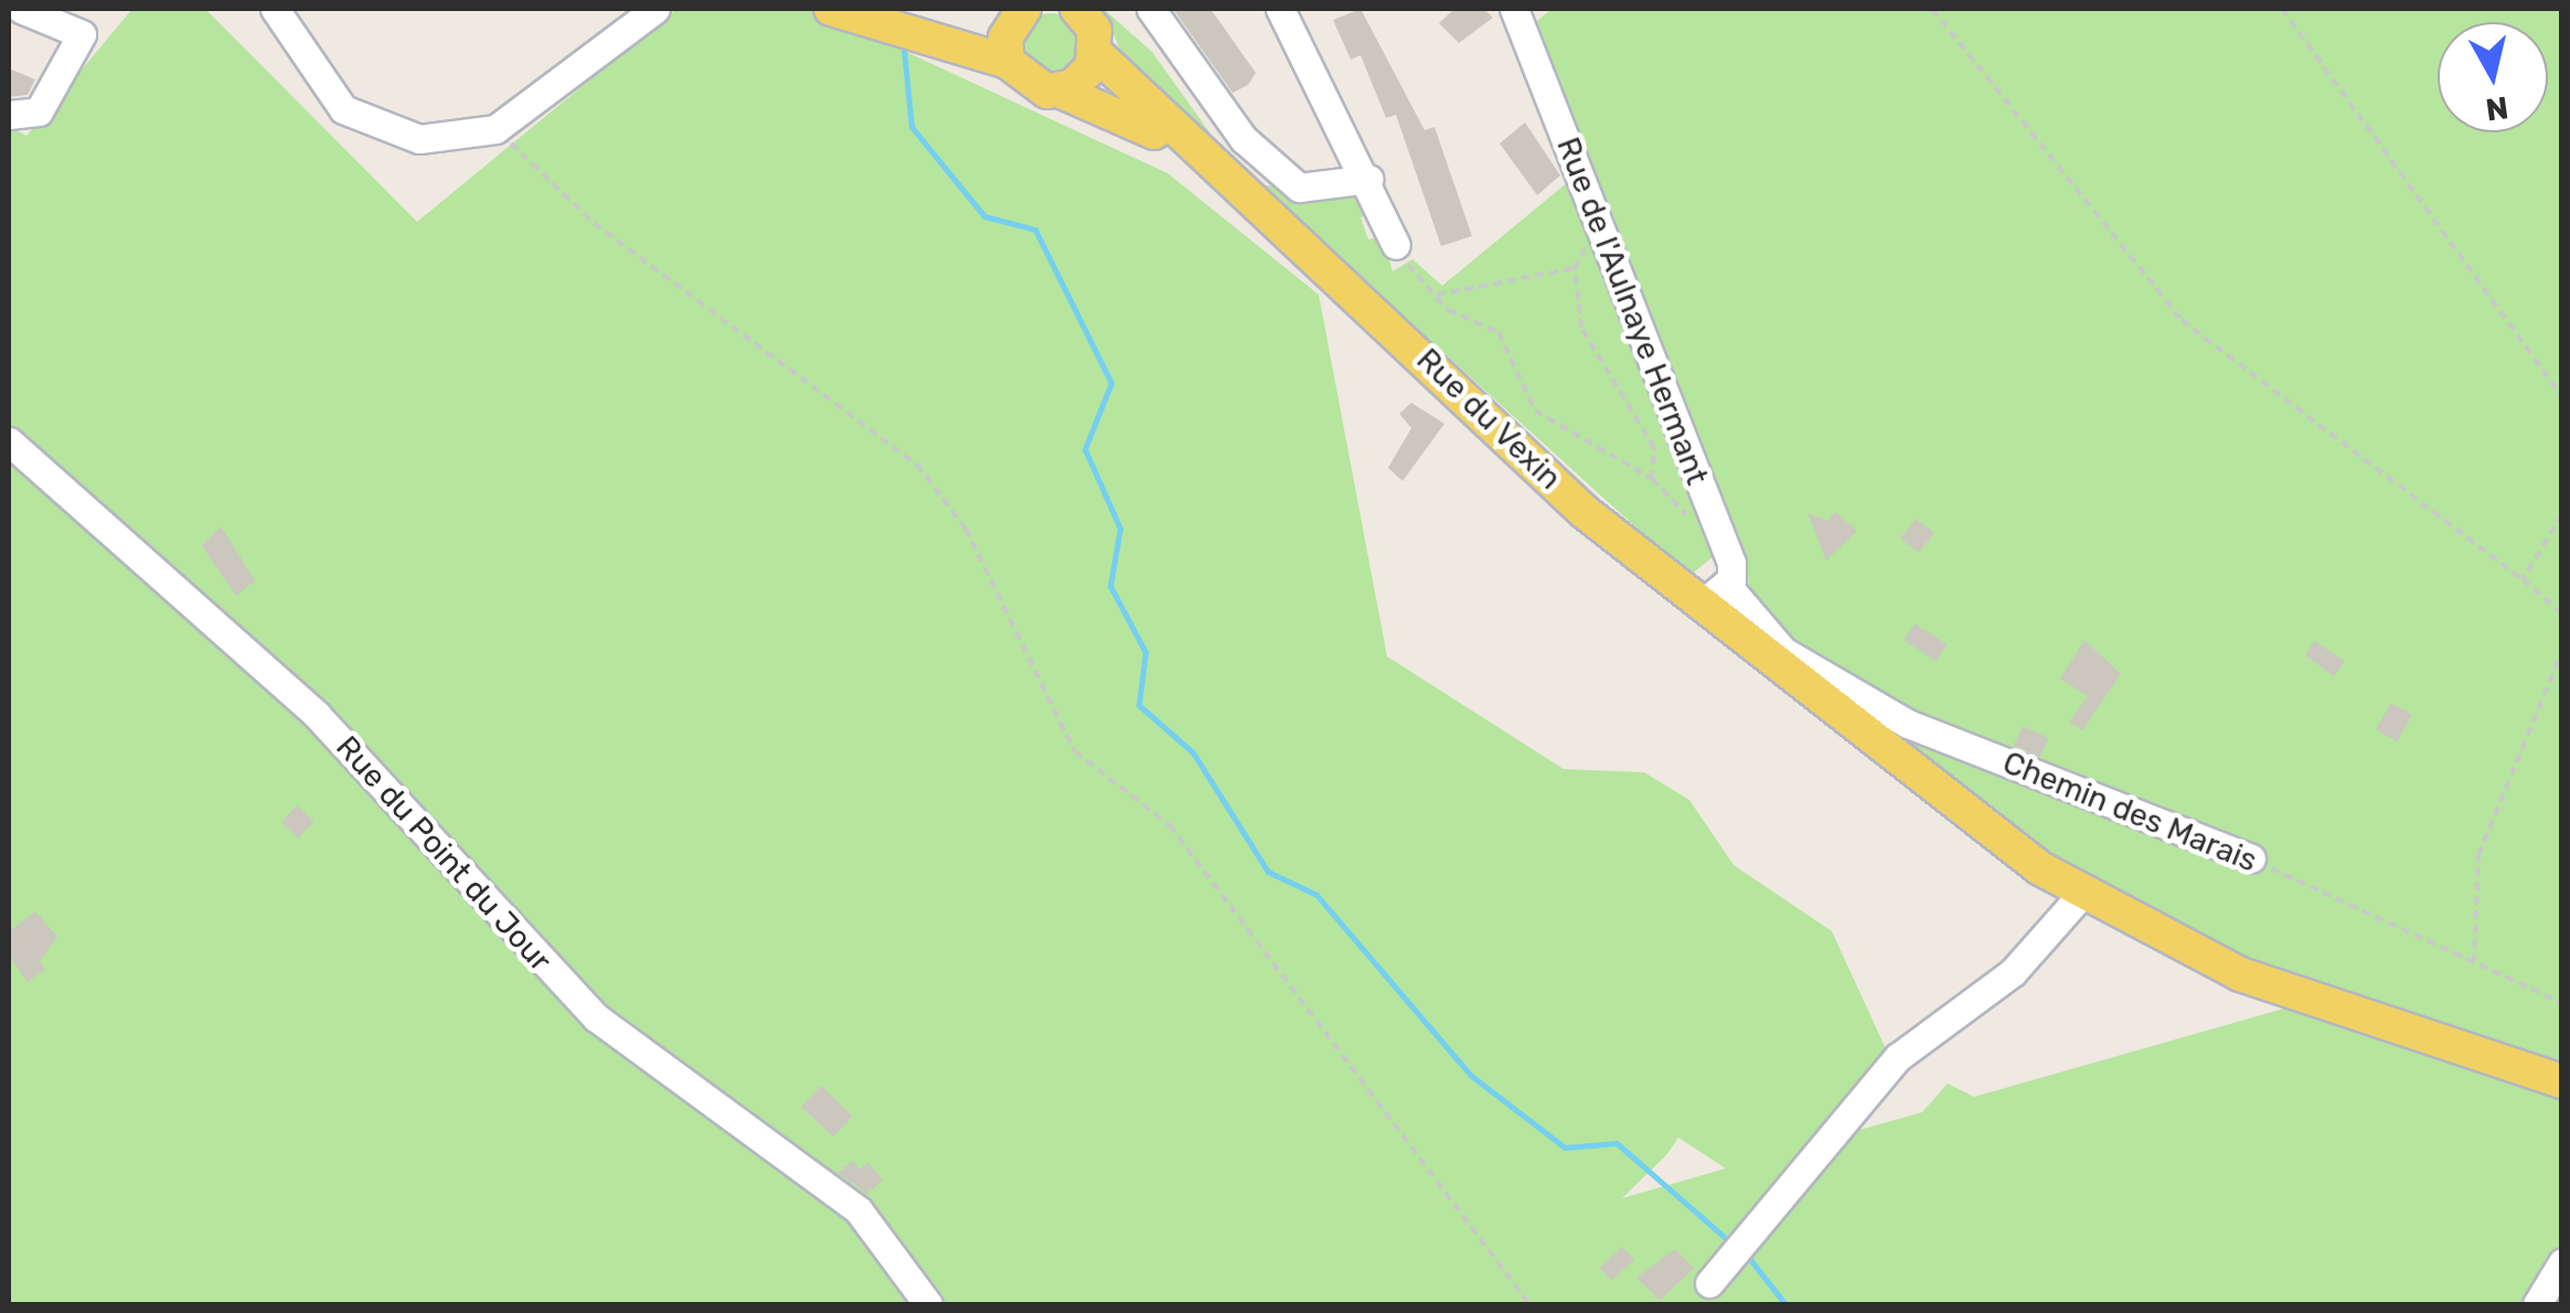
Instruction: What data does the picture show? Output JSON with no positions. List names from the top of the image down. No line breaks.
{"streets":{"main road":["Rue du Vexin"],"street":["Rue de l'Aulnaye Hermant","Chemin des Marais","Rue du Point du Jour"]},"crossings":[["Rue de l'Aulnaye Hermant","Rue du Vexin"],["Rue du Vexin","Chemin des Marais"]],"north":"bottom"}
